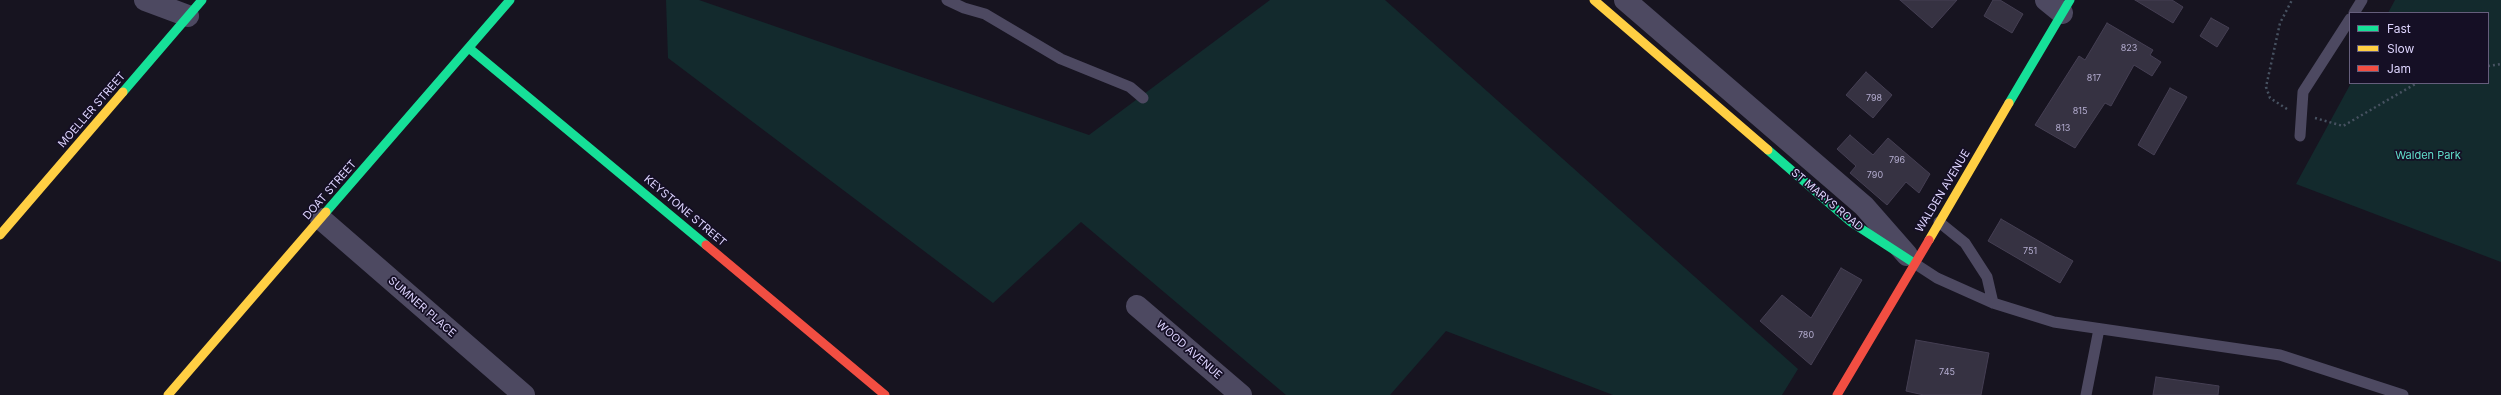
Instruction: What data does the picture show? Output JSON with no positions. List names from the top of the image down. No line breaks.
{"streets":{"street":["MOELLER STREET","DOAT STREET","WALDEN AVENUE","ST MARYS ROAD","KEYSTONE STREET","SUMNER PLACE","WOOD AVENUE"]},"crossings":[["DOAT STREET","KEYSTONE STREET"],["DOAT STREET","SUMNER PLACE"],["WALDEN AVENUE","ST MARYS ROAD"]],"parks":["Walden Park"],"house_numbers":["823","817","798","815","813","796","790","751","780","745"],"legend":["Fast","Slow","Jam"]}
